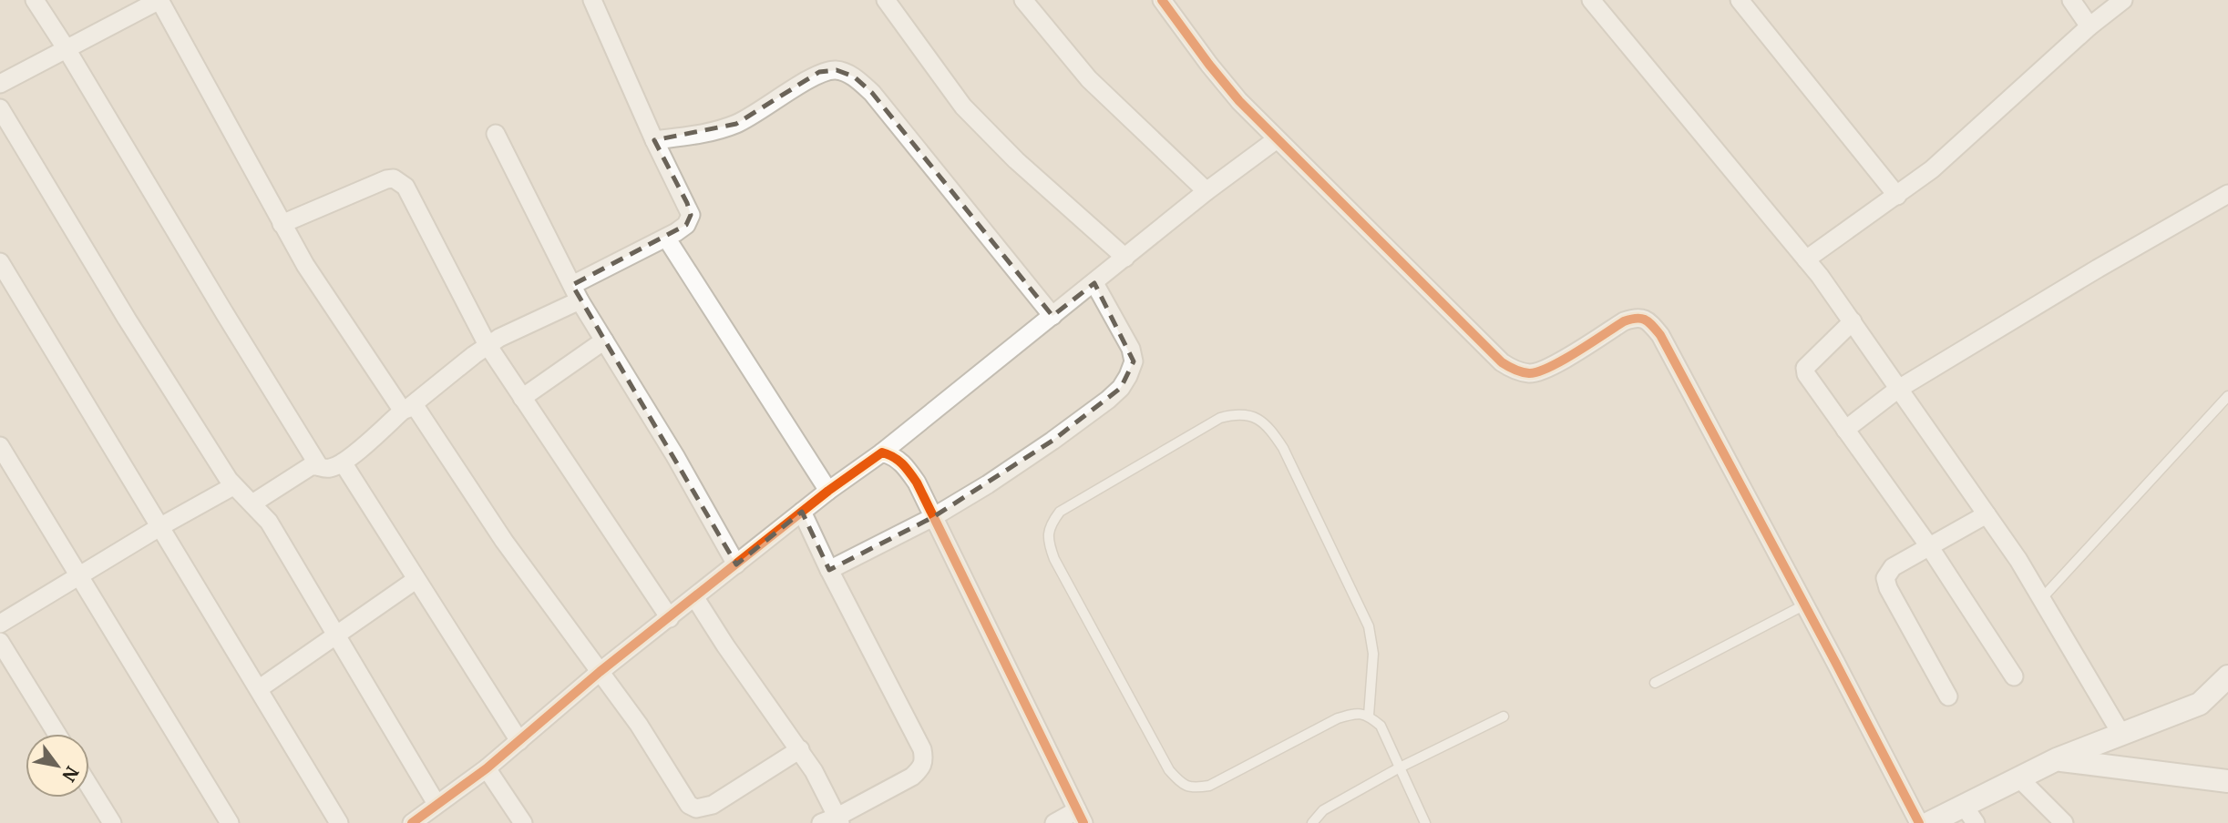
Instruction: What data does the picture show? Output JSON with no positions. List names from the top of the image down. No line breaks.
{"north":"bottom right"}
